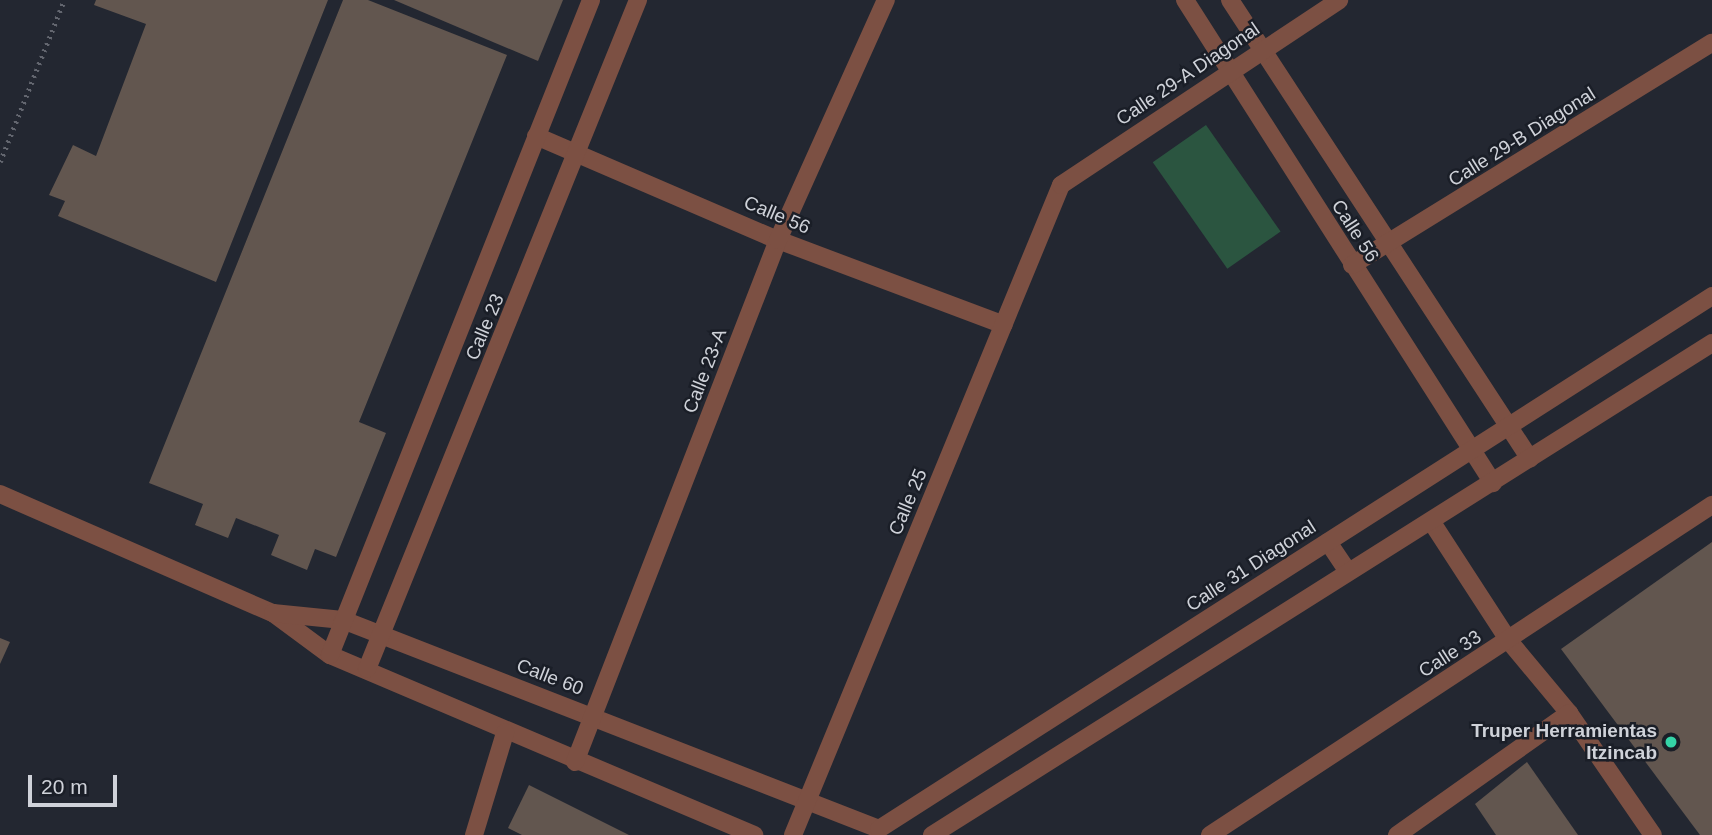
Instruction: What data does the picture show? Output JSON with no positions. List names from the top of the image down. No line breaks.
{"streets":{"street":["Calle 29-A Diagonal","Calle 29-B Diagonal","Calle 56","Calle 23","Calle 23-A","Calle 25","Calle 31 Diagonal","Calle 33","Calle 60"]},"crossings":[["Calle 29-A Diagonal","Calle 56"],["Calle 29-A Diagonal","Calle 25"],["Calle 29-B Diagonal","Calle 56"],["Calle 56","Calle 23"],["Calle 56","Calle 23-A"],["Calle 56","Calle 25"],["Calle 56","Calle 31 Diagonal"],["Calle 23","Calle 60"],["Calle 23-A","Calle 60"],["Calle 25","Calle 31 Diagonal"],["Calle 25","Calle 60"],["Calle 31 Diagonal","Calle 60"]],"places":["Truper Herramientas Itzincab"],"scale_bar":"20 m"}
